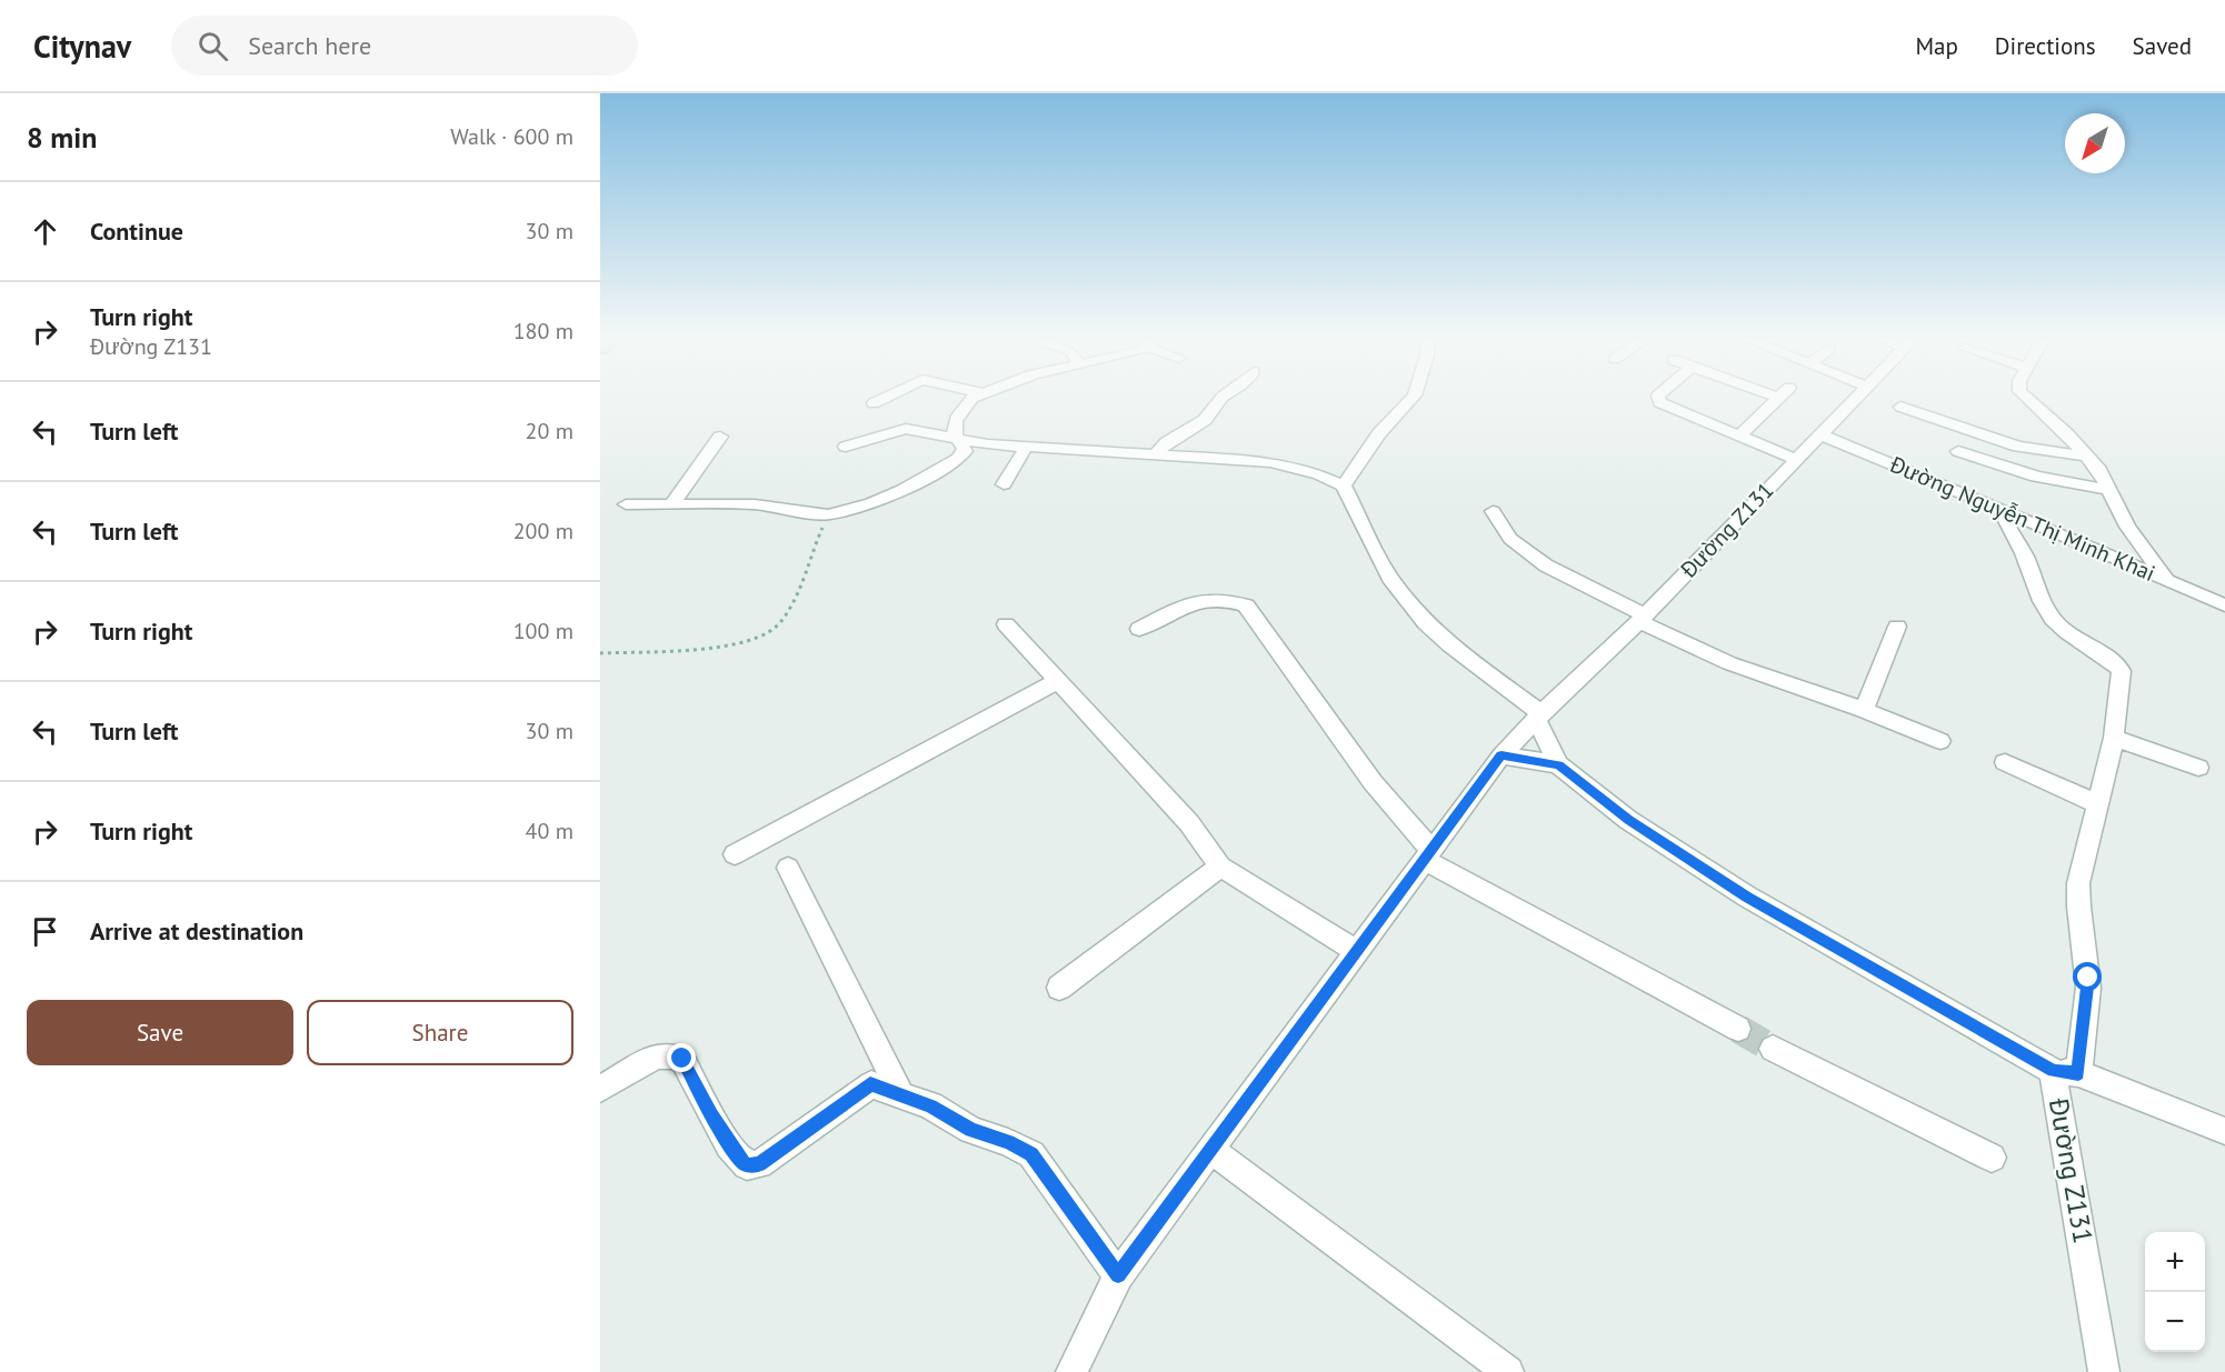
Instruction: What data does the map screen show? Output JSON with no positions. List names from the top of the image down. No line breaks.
{"streets":{"street":["Đường Nguyễn Thị Minh Khai","Đường Z131"]},"crossings":[["Đường Nguyễn Thị Minh Khai","Đường Z131"]],"north":"bottom left","page":{"header":"Citynav","search":"Search here","nav":["Map","Directions","Saved"],"heading":["8 min","Walk · 600 m"],"list":[["Continue","30 m"],["Turn right","Đường Z131","180 m"],["Turn left","20 m"],["Turn left","200 m"],["Turn right","100 m"],["Turn left","30 m"],["Turn right","40 m"],"Arrive at destination"],"buttons":["Save","Share"],"map_buttons":["+","−"]}}
